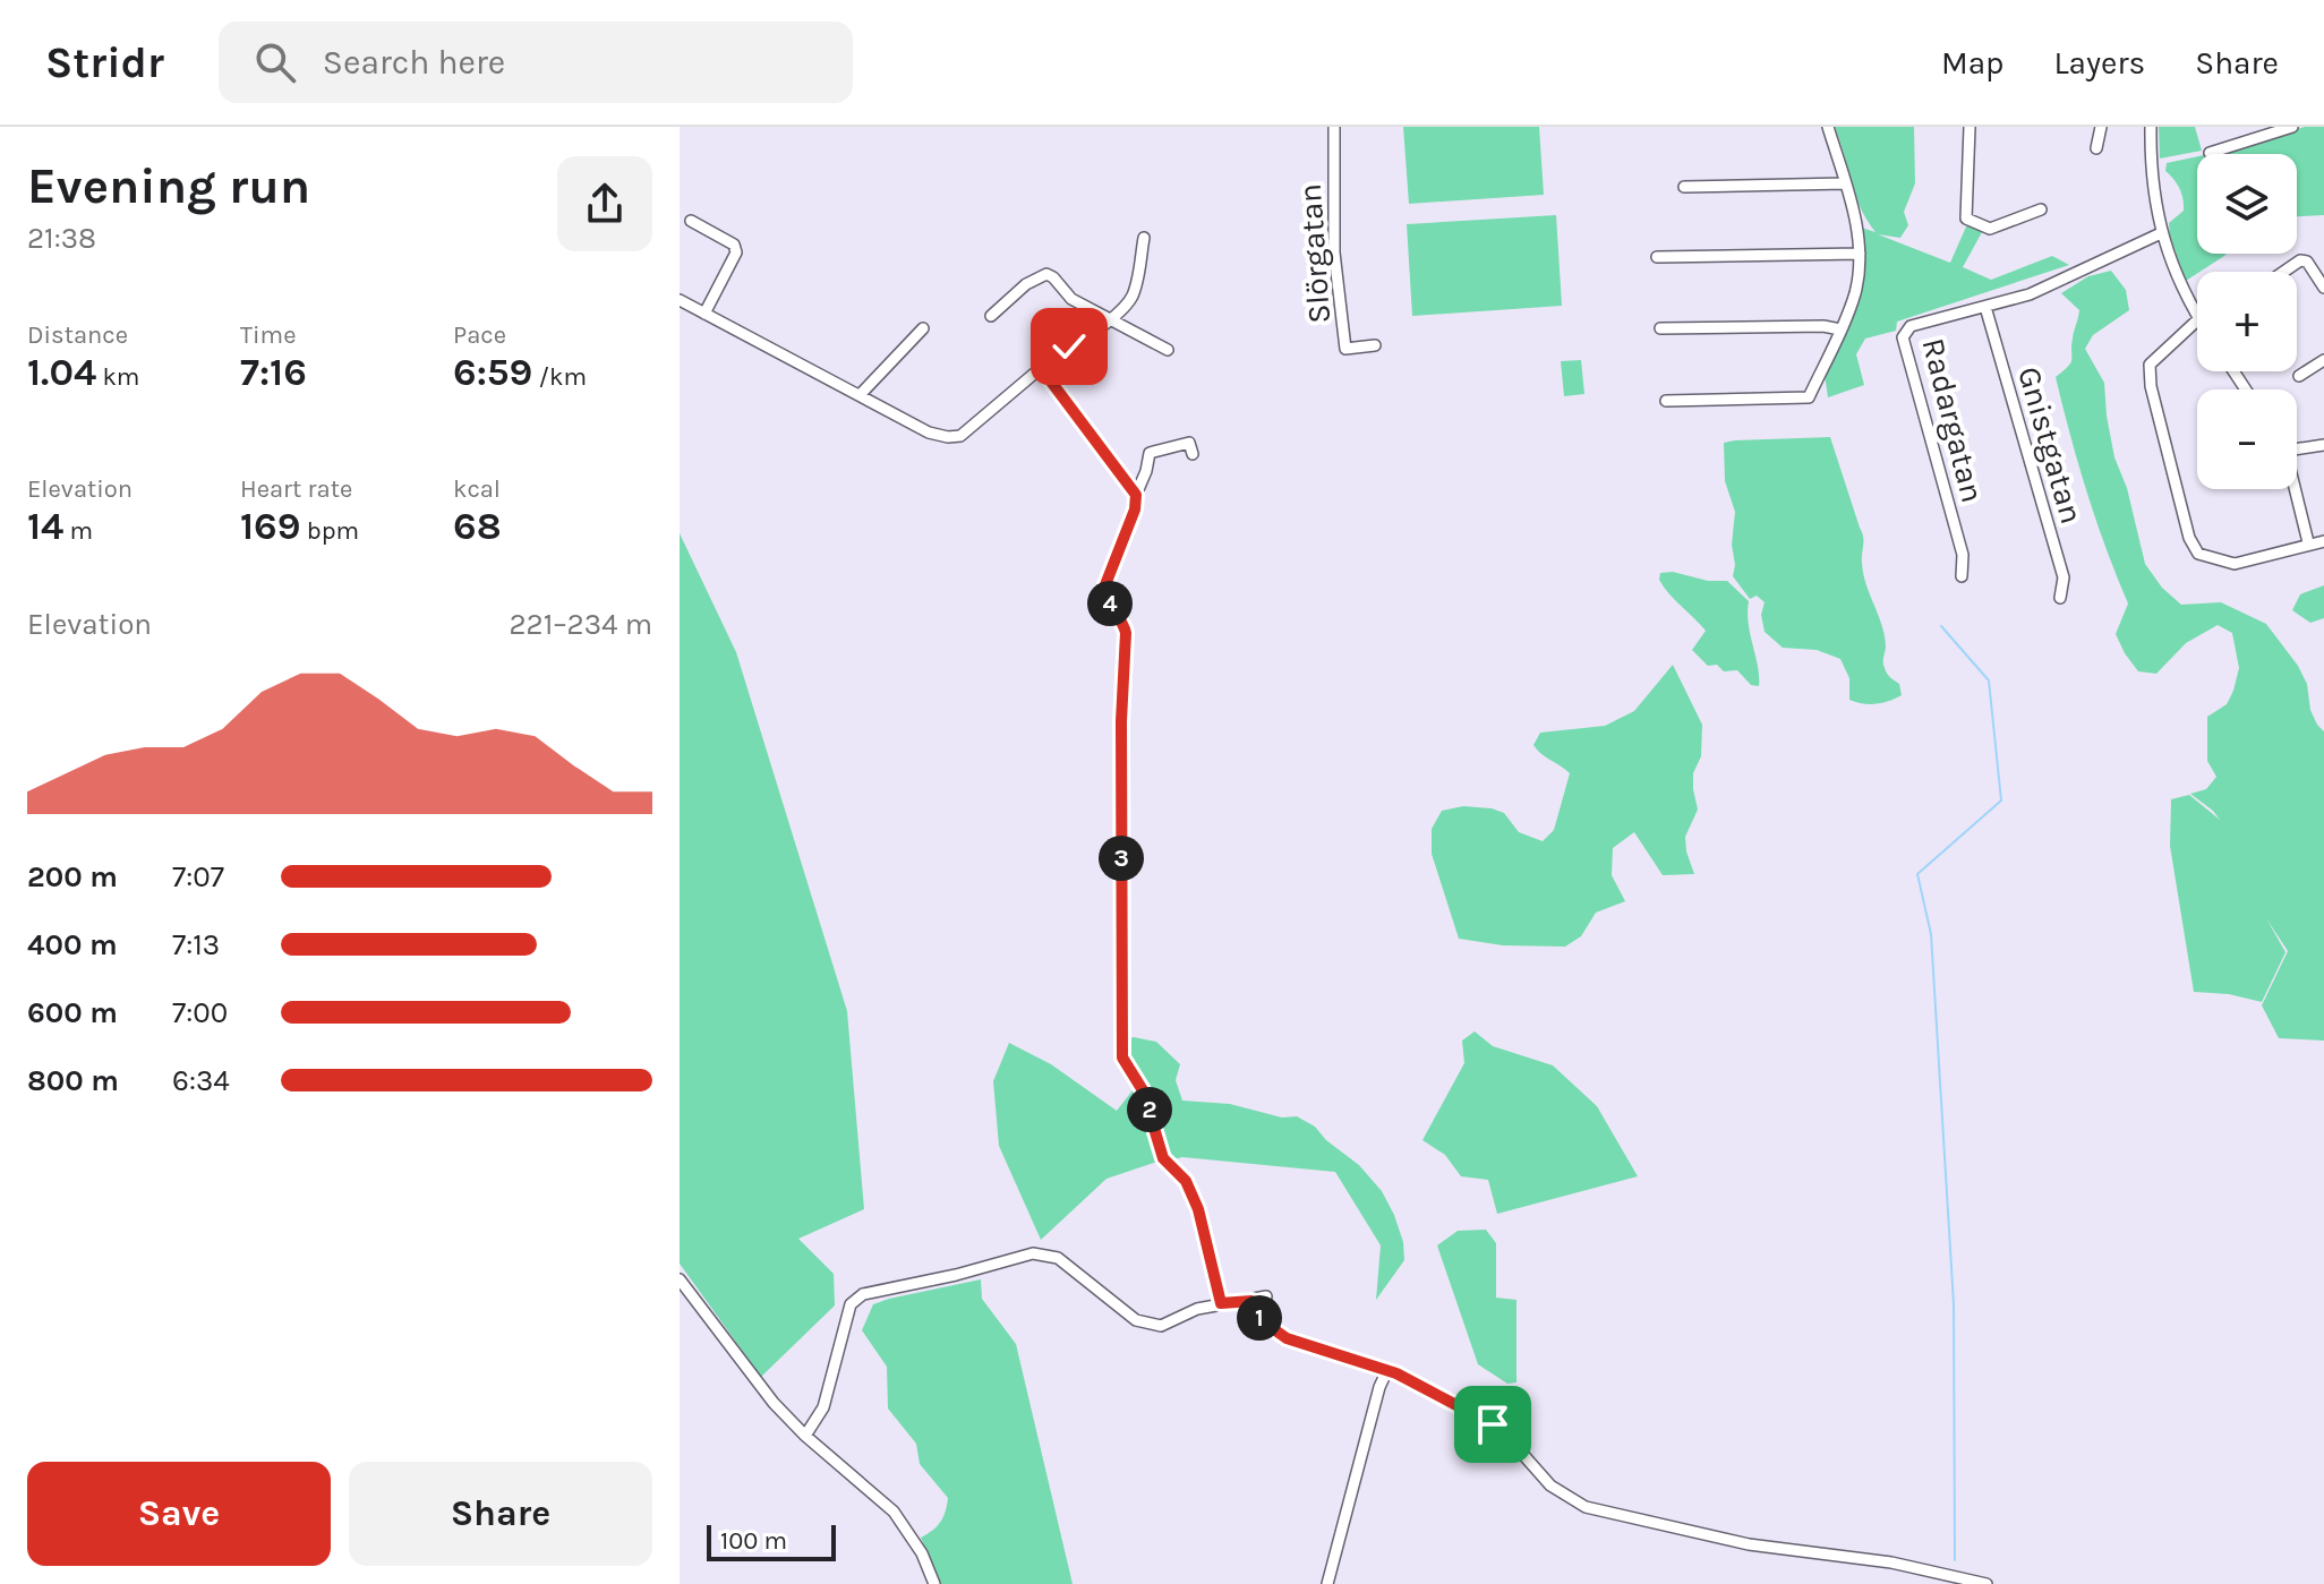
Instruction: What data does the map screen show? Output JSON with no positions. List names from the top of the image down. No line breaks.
{"streets":{"street":["Slörgatan","Radargatan","Gnistgatan"]},"crossings":[["Radargatan","Gnistgatan"]],"scale_bar":"100 m","page":{"header":"Stridr","search":"Search here","nav":["Map","Layers","Share"],"heading":["Evening run","21:38"],"map_buttons":["+","−"],"stats":[["Distance","1.04 km"],["Time","7:16"],["Pace","6:59 /km"],["Elevation","14 m"],["Heart rate","169 bpm"],["kcal","68"]],"pins":["4","3","2","1"],"chart":["Elevation","221–234 m"],"list":[{"name":"200 m","note":"7:07"},{"name":"400 m","note":"7:13"},{"name":"600 m","note":"7:00"},{"name":"800 m","note":"6:34"}],"buttons":["Save","Share"],"scale":"100 m"}}
